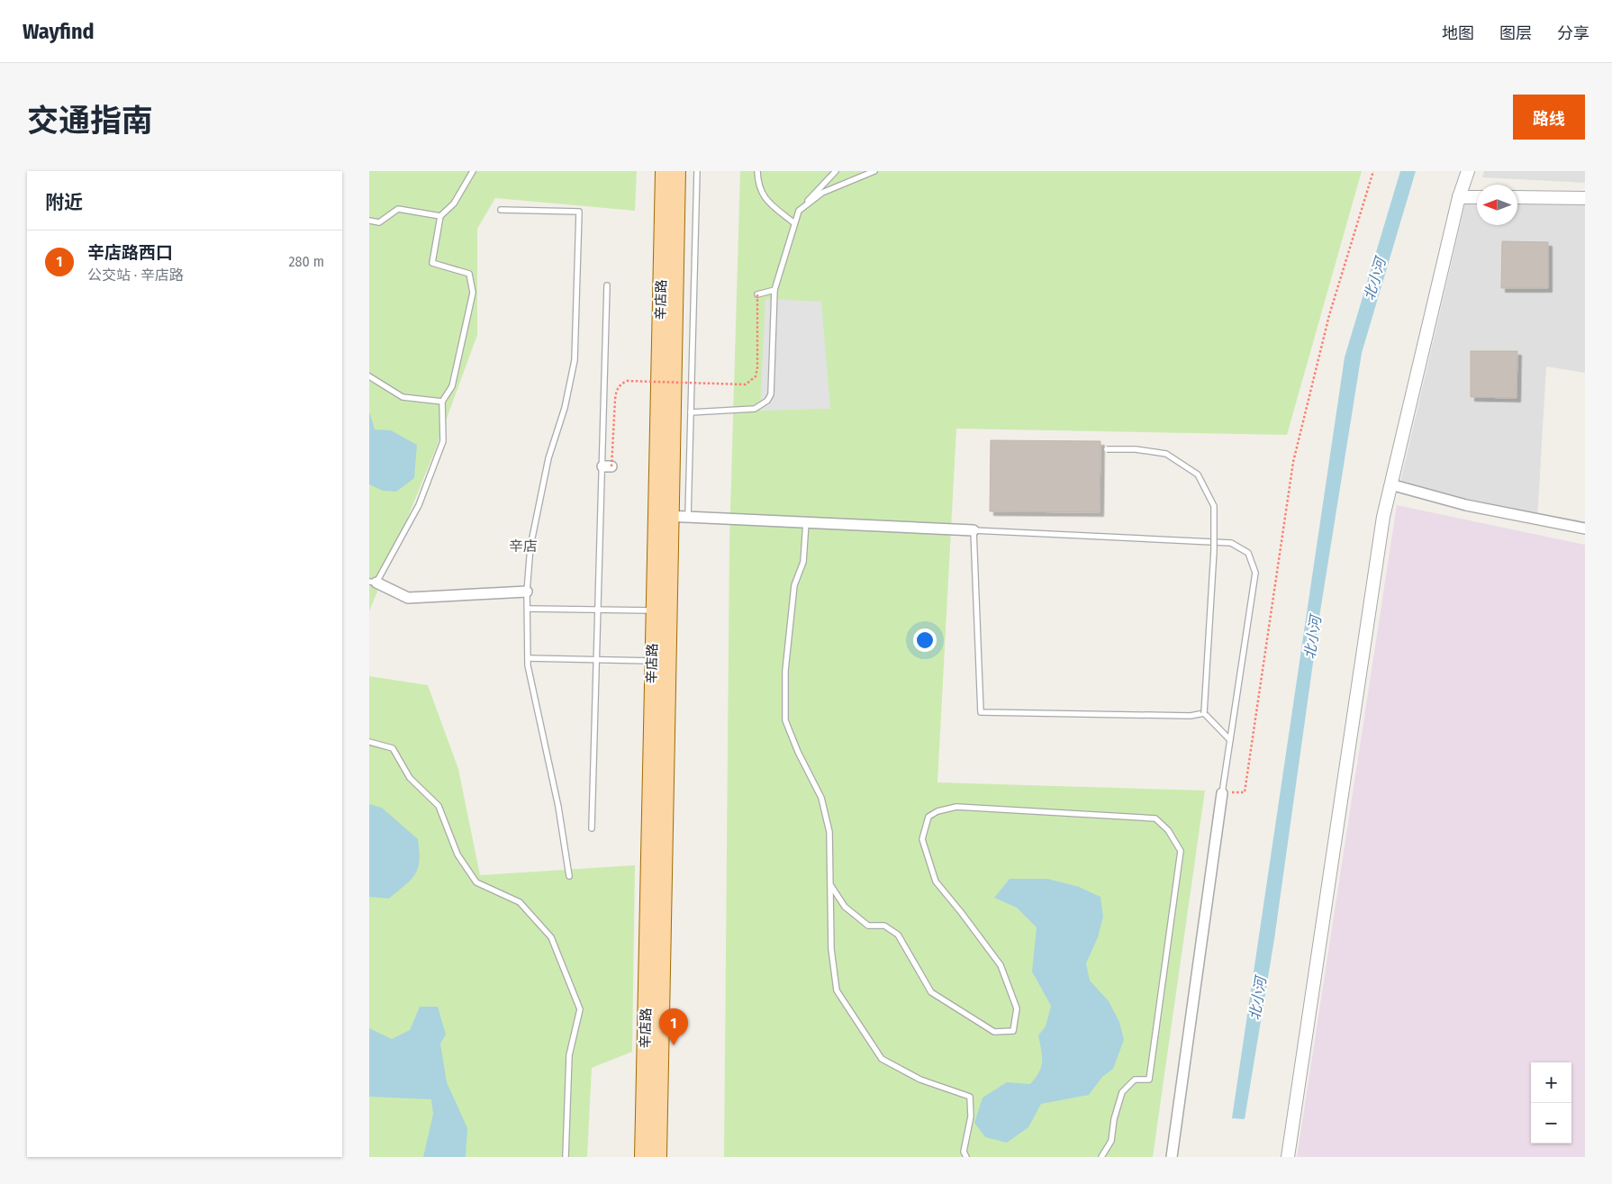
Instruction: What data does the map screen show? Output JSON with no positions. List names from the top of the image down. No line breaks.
{"streets":{"main road":["辛店路"]},"districts":["辛店"],"water":["北小河"],"north":"left","page":{"header":"Wayfind","nav":["地图","图层","分享"],"title":"交通指南","buttons":"路线","heading":"附近","list":[{"mark":"1","name":"辛店路西口","note":"公交站 · 辛店路","value":"280 m"}],"pins":"1","map_buttons":["+","−"]}}
